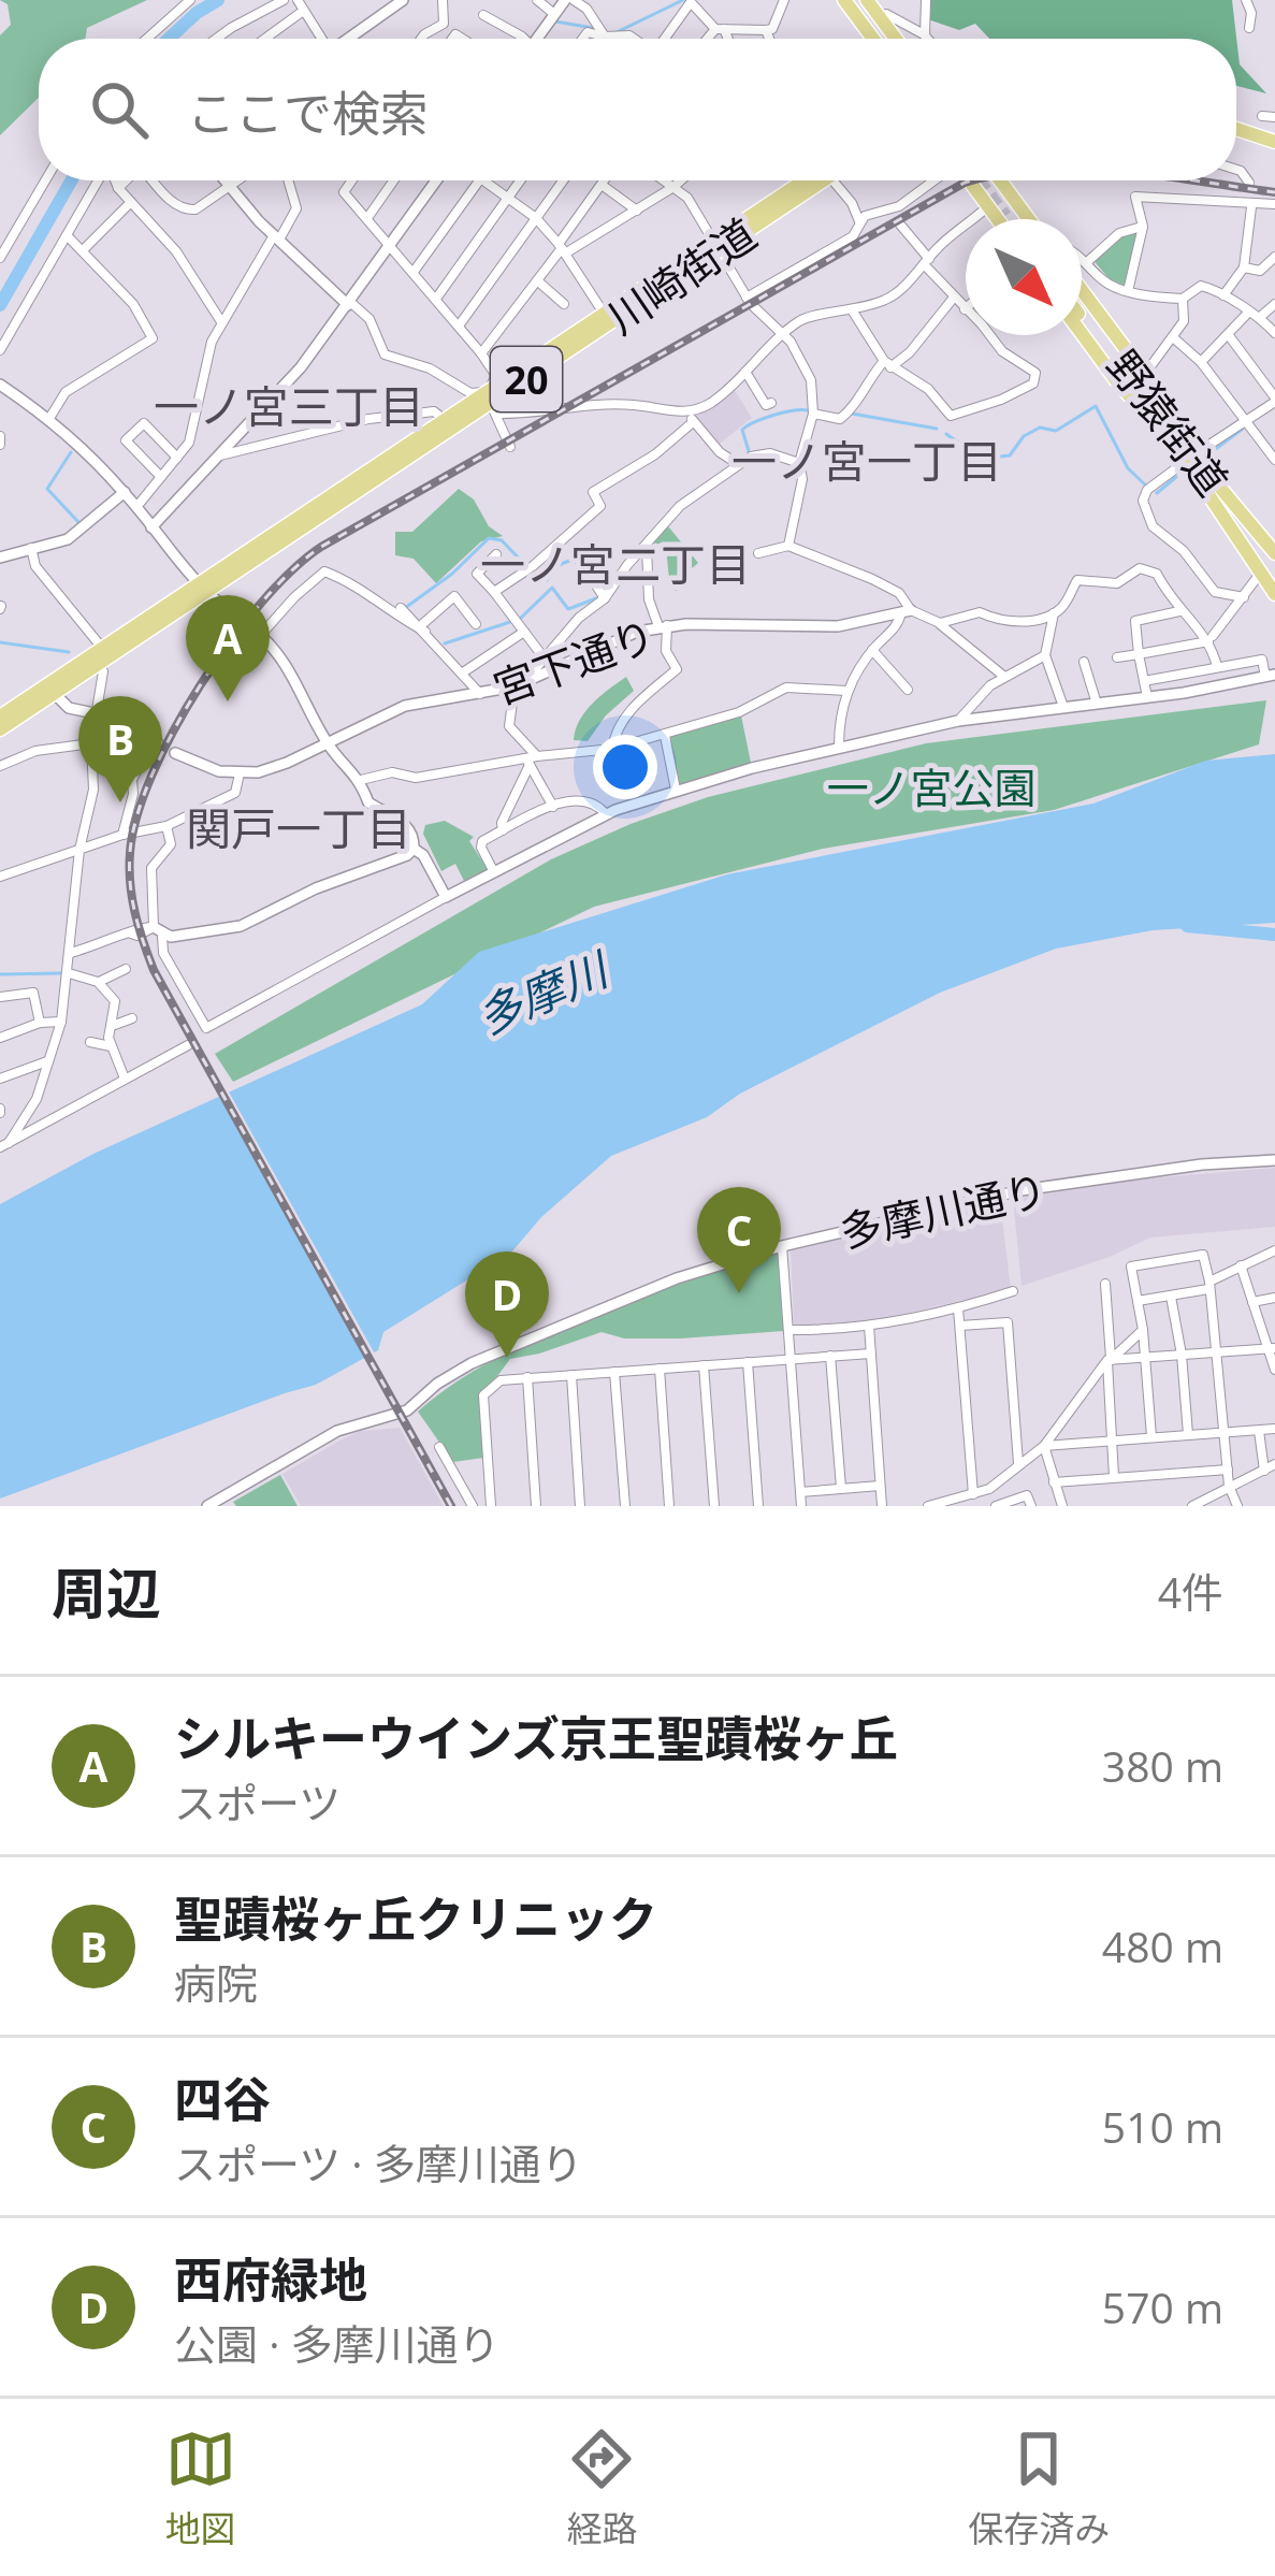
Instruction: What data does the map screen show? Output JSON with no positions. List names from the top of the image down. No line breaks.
{"streets":{"main road":["川崎街道","20","野猿街道"],"street":["宮下通り","多摩川通り"]},"districts":["一ノ宮三丁目","一ノ宮一丁目","一ノ宮二丁目","関戸一丁目"],"water":["多摩川"],"parks":["一ノ宮公園"],"north":"bottom right","page":{"search":"ここで検索","pins":["A","B","C","D"],"heading":["周辺","4件"],"list":[{"mark":"A","name":"シルキーウインズ京王聖蹟桜ヶ丘","note":"スポーツ","value":"380 m"},{"mark":"B","name":"聖蹟桜ヶ丘クリニック","note":"病院","value":"480 m"},{"mark":"C","name":"四谷","note":"スポーツ · 多摩川通り","value":"510 m"},{"mark":"D","name":"西府緑地","note":"公園 · 多摩川通り","value":"570 m"}],"nav":["地図","経路","保存済み"]}}
